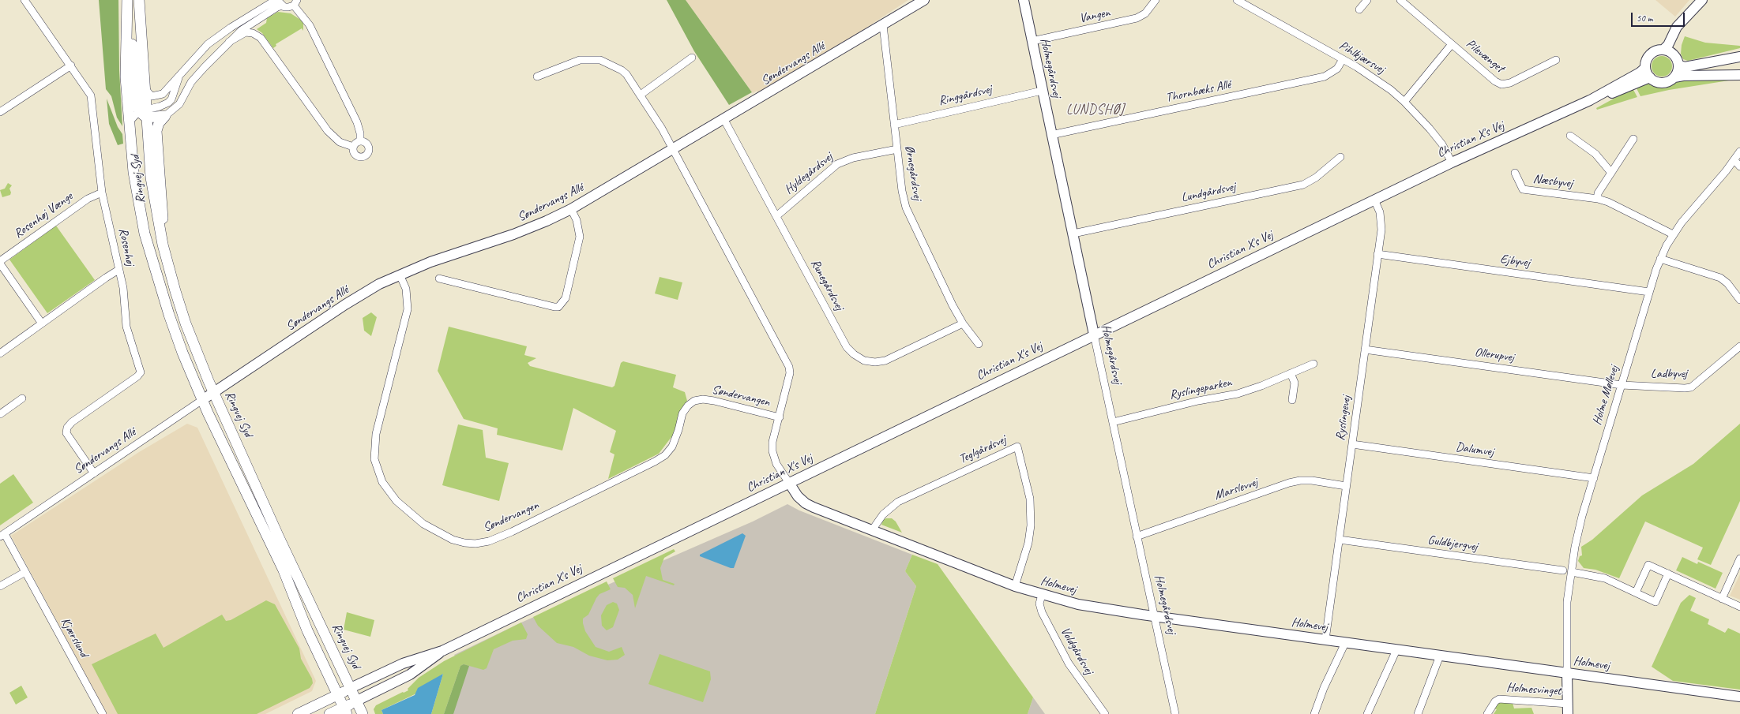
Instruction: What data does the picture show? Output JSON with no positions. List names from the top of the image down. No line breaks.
{"streets":{"main road":["Christian X's Vej","Ringvej Syd"],"street":["Vangen","Pilevænget","Pihlkjærsvej","Søndervangs Allé","Holmegårdsvej","Thornbæks Allé","Ringgårdsvej","Ørnegårdsvej","Hyldegårdsvej","Næsbyvej","Lundgårdsvej","Rosenhøj Vænge","Rosenhøj","Ejbyvej","Runegårdsvej","Ollerupvej","Ladbyvej","Ryslingeparken","Holme Møllevej","Søndervangen","Ryslingevej","Teglgårdsvej","Dalumvej","Marslevvej","Guldbjergvej","Holmevej","Kjærslund","Voldgårdsvej","Holmesvinget"]},"crossings":[["Vangen","Holmegårdsvej"],["Pilevænget","Pihlkjærsvej"],["Pihlkjærsvej","Thornbæks Allé"],["Pihlkjærsvej","Christian X's Vej"],["Søndervangs Allé","Ørnegårdsvej"],["Søndervangs Allé","Ringvej Syd"],["Søndervangs Allé","Rosenhøj"],["Søndervangs Allé","Runegårdsvej"],["Søndervangs Allé","Søndervangen"],["Søndervangs Allé","Kjærslund"],["Holmegårdsvej","Thornbæks Allé"],["Holmegårdsvej","Ringgårdsvej"],["Holmegårdsvej","Christian X's Vej"],["Holmegårdsvej","Lundgårdsvej"],["Holmegårdsvej","Ryslingeparken"],["Holmegårdsvej","Marslevvej"],["Holmegårdsvej","Holmevej"],["Ringgårdsvej","Ørnegårdsvej"],["Christian X's Vej","Ringvej Syd"],["Christian X's Vej","Søndervangen"],["Christian X's Vej","Ryslingevej"],["Christian X's Vej","Holmevej"],["Ørnegårdsvej","Hyldegårdsvej"],["Ørnegårdsvej","Runegårdsvej"],["Hyldegårdsvej","Runegårdsvej"],["Næsbyvej","Holme Møllevej"],["Rosenhøj Vænge","Rosenhøj"],["Ejbyvej","Holme Møllevej"],["Ejbyvej","Ryslingevej"],["Ollerupvej","Ladbyvej"],["Ollerupvej","Holme Møllevej"],["Ollerupvej","Ryslingevej"],["Ladbyvej","Holme Møllevej"],["Holme Møllevej","Dalumvej"],["Holme Møllevej","Holmevej"],["Søndervangen","Holmevej"],["Ryslingevej","Dalumvej"],["Ryslingevej","Marslevvej"],["Ryslingevej","Guldbjergvej"],["Ryslingevej","Holmevej"],["Teglgårdsvej","Holmevej"],["Holmevej","Voldgårdsvej"]],"districts":["LUNDSHØJ"],"scale_bar":"50 m"}
